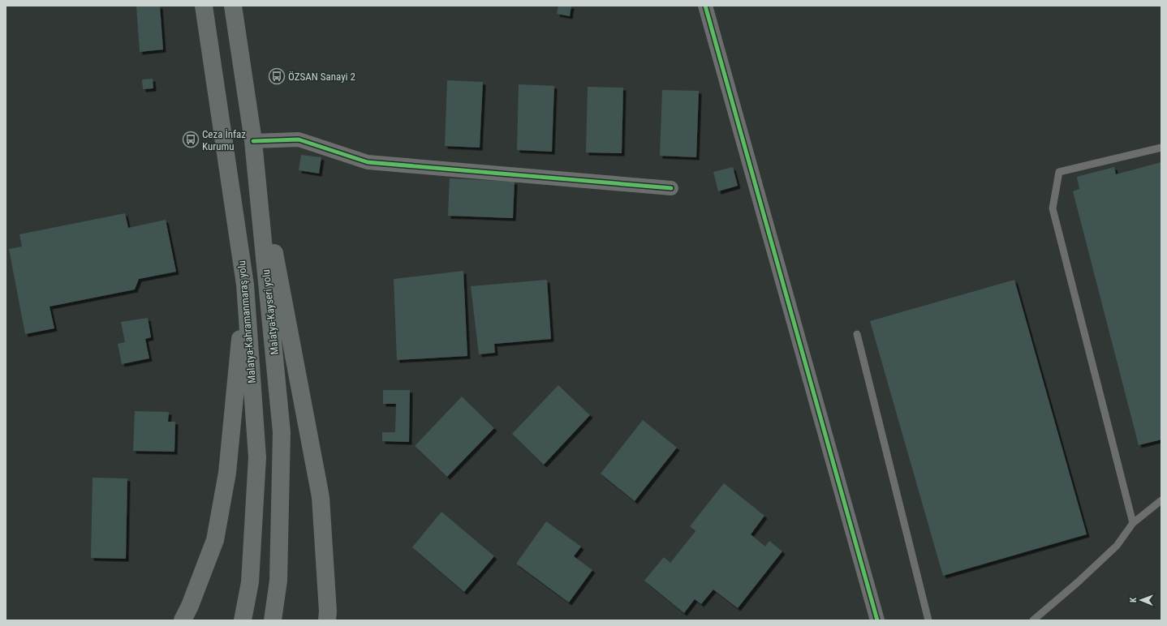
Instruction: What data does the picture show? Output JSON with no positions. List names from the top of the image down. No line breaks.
{"streets":{"highway":["Malatya-Kayseri yolu","Malatya-Kahramanmaraş yolu"]},"places":{"bus stop":["ÖZSAN Sanayi 2","Ceza İnfaz Kurumu"]},"north":"left"}
